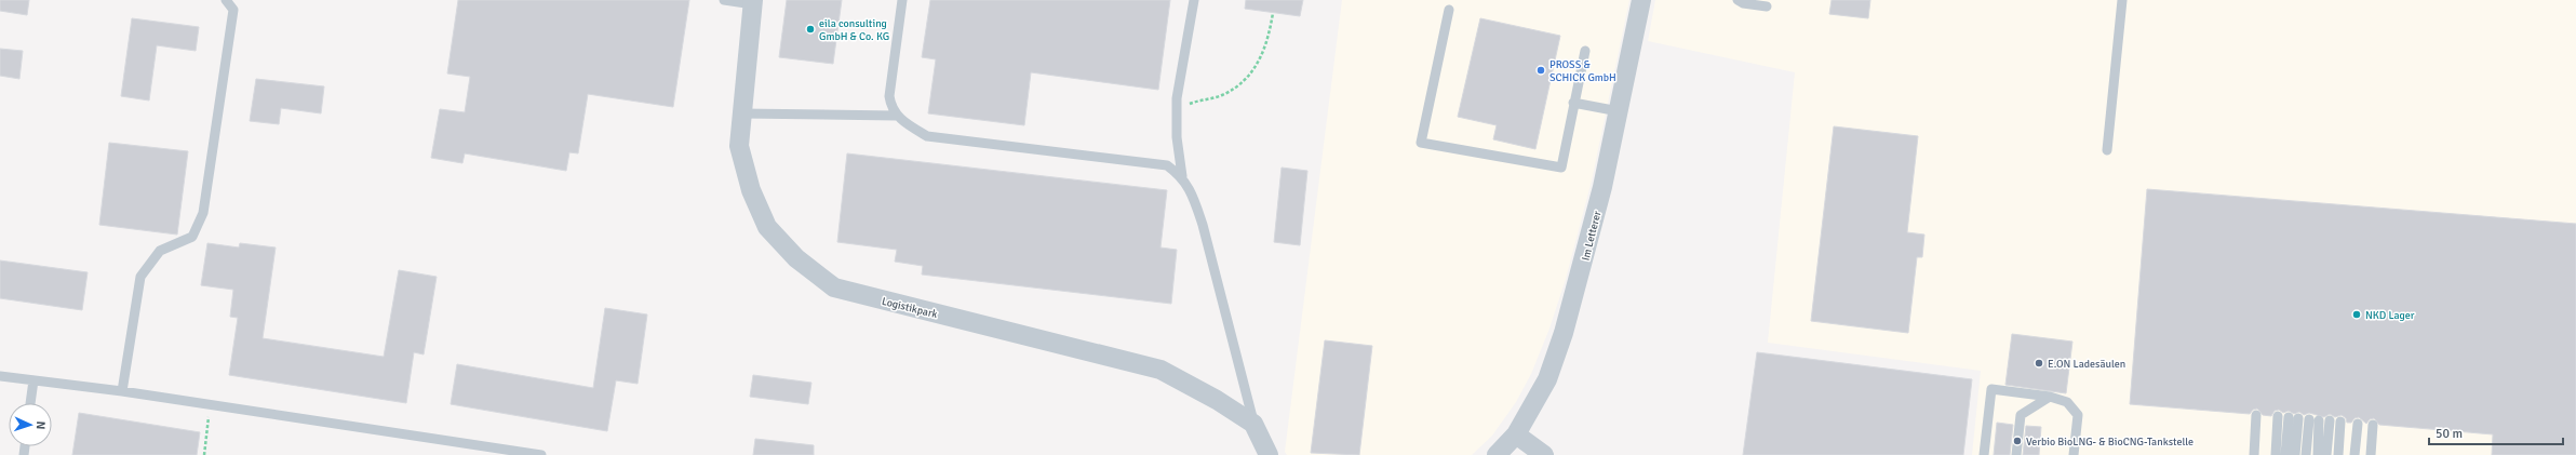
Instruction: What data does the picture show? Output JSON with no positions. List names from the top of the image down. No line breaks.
{"streets":{"street":["Im Letterer","Logistikpark"]},"places":["eila consulting GmbH & Co. KG","PROSS & SCHICK GmbH","NKD Lager","E.ON Ladesäulen","Verbio BioLNG- & BioCNG-Tankstelle"],"scale_bar":"50 m","north":"right"}
